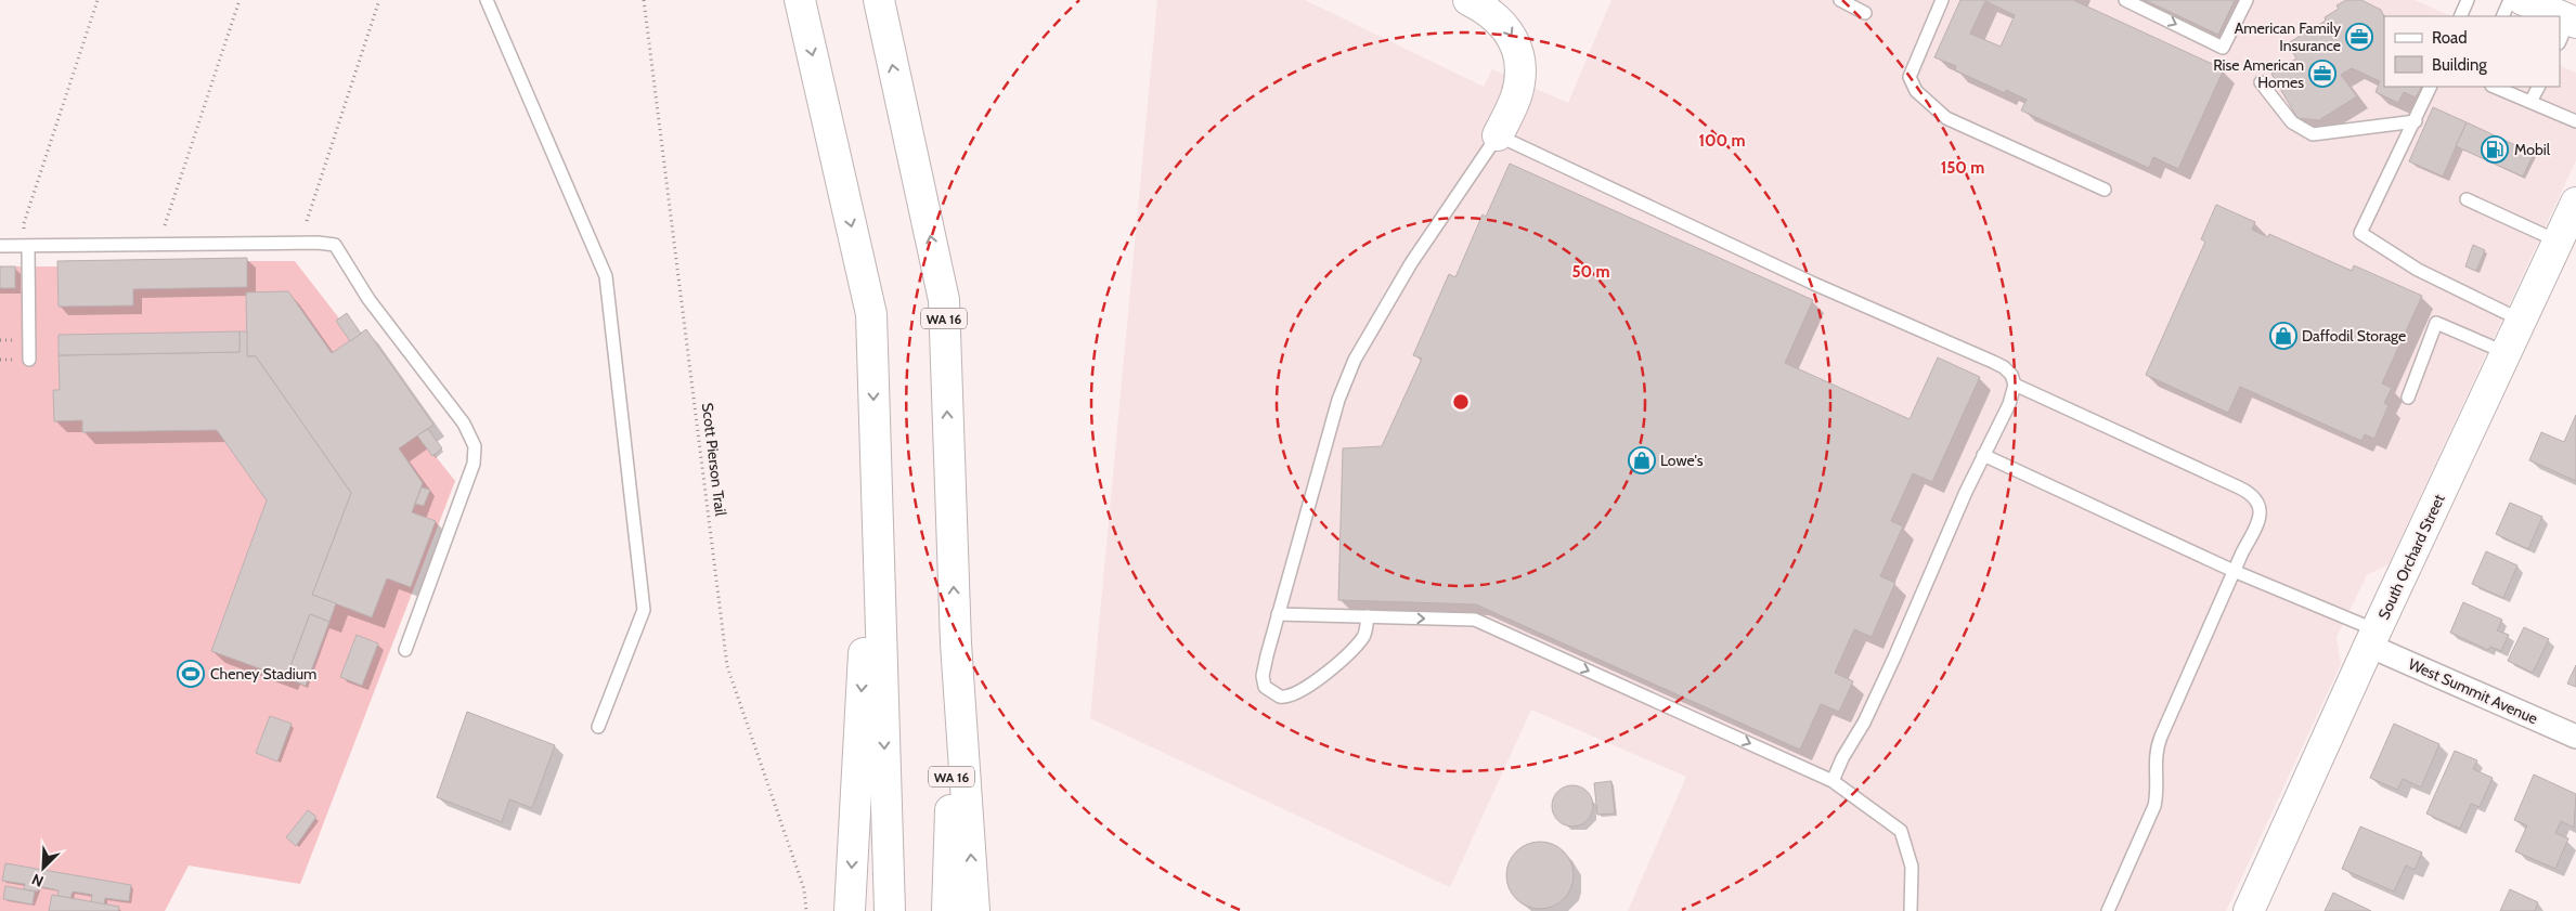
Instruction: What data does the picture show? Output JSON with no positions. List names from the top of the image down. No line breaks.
{"streets":{"main road":["WA 16","South Orchard Street"],"street":["West Summit Avenue"],"path":["Scott Pierson Trail"]},"crossings":[["South Orchard Street","West Summit Avenue"]],"places":{"office":["American Family Insurance","Rise American Homes"],"fuel station":["Mobil"],"shop":["Daffodil Storage","Lowe's"],"sports":["Cheney Stadium"]},"legend":["Road","Building"],"north":"bottom left","rings":["100 m","150 m","50 m"]}
